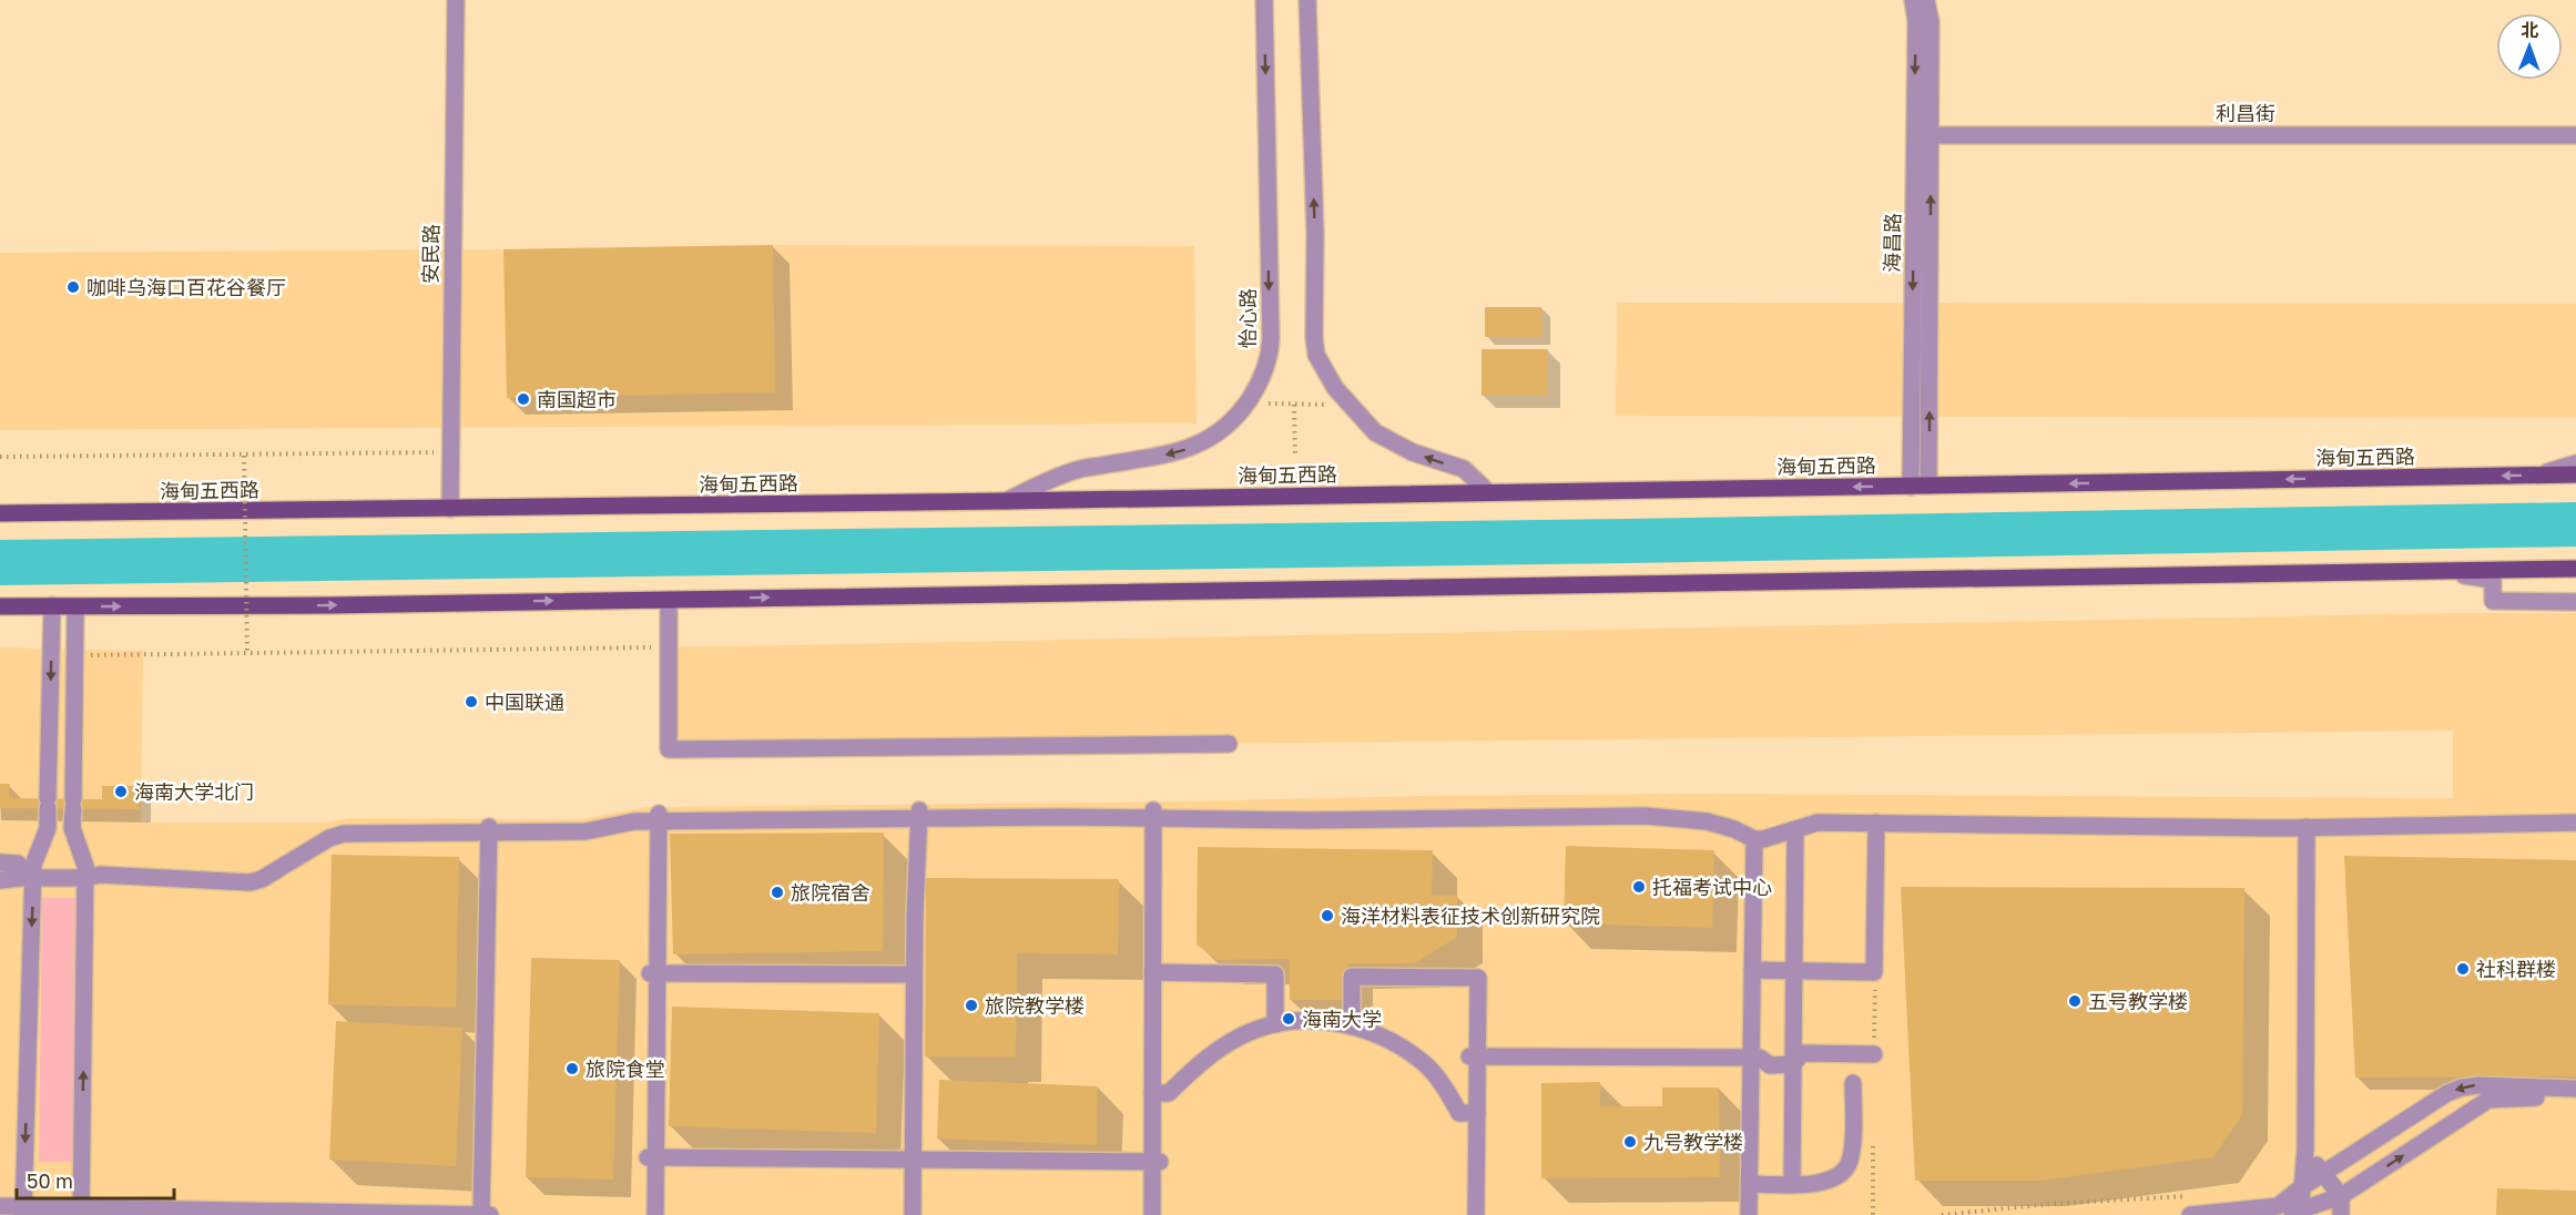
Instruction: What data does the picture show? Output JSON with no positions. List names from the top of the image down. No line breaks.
{"streets":{"main road":["海甸五西路"],"street":["利昌街","海昌路","安民路","怡心路"]},"crossings":[["利昌街","海昌路"],["海昌路","海甸五西路"],["安民路","海甸五西路"],["怡心路","海甸五西路"]],"one_way":["怡心路"],"places":["咖啡乌海口百花谷餐厅","南国超市","中国联通","海南大学北门","托福考试中心","旅院宿舍","海洋材料表征技术创新研究院","社科群楼","五号教学楼","旅院教学楼","海南大学","旅院食堂","九号教学楼"],"scale_bar":"50 m","north":"top"}
